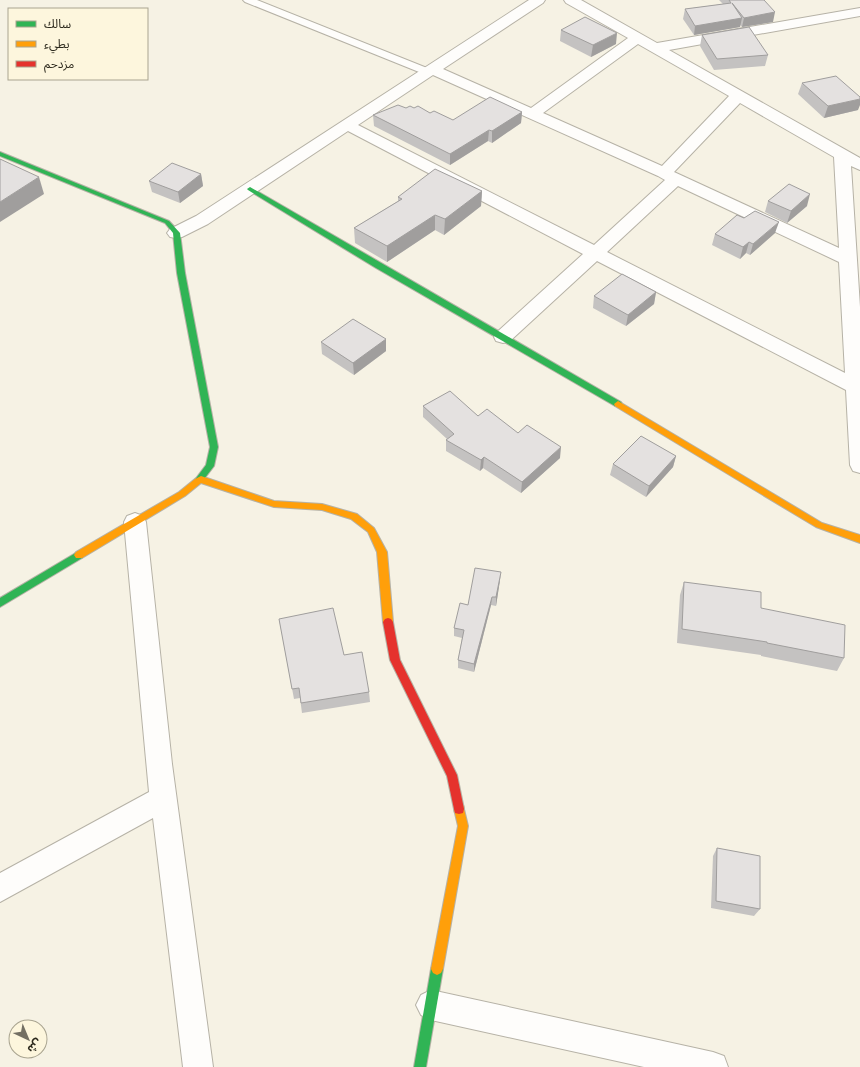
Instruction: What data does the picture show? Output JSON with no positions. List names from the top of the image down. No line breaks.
{"legend":["سالك","بطيء","مزدحم"],"north":"bottom right"}
